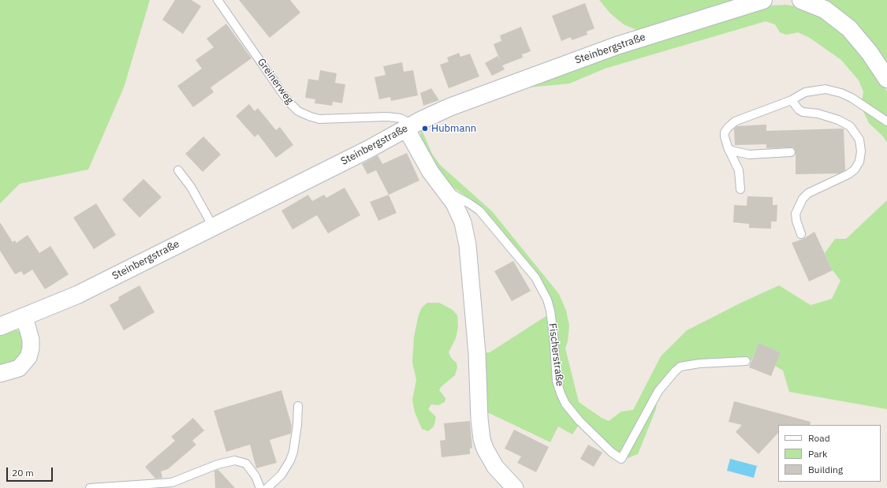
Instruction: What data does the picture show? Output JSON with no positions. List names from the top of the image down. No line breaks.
{"streets":{"street":["Steinbergstraße","Fischerstraße"],"lane":["Greinerweg"]},"crossings":[["Steinbergstraße","Greinerweg"],["Steinbergstraße","Fischerstraße"],["Greinerweg","Fischerstraße"]],"places":["Hubmann"],"legend":["Road","Park","Building"],"scale_bar":"20 m"}
